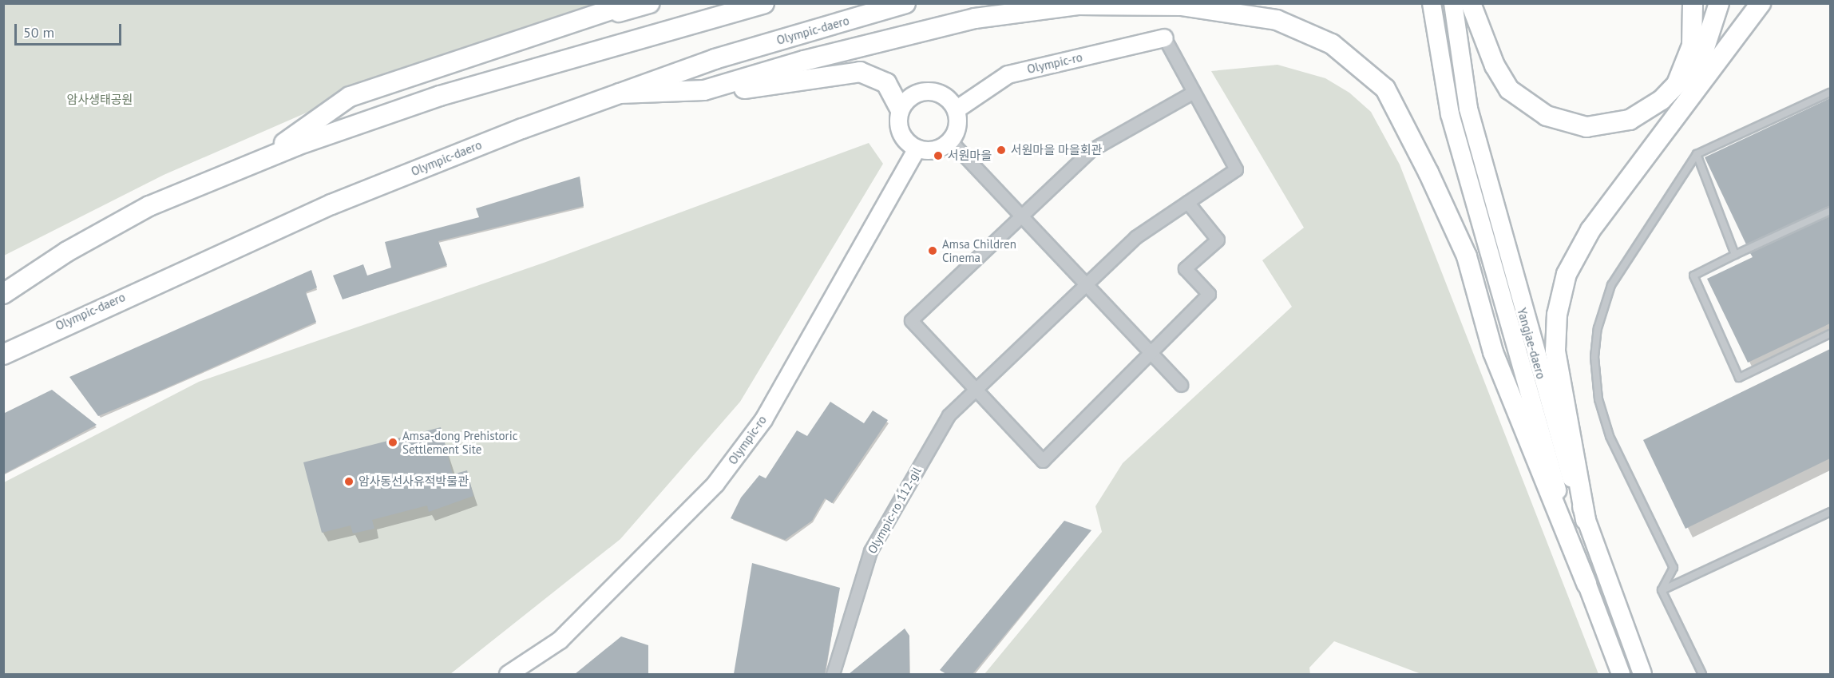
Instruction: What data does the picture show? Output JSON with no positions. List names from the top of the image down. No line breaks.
{"streets":{"highway":["Olympic-daero"],"main road":["Olympic-ro","Yangjae-daero"],"street":["Olympic-ro 112-gil"]},"crossings":[["Olympic-ro","Olympic-ro 112-gil"]],"parks":["암사생태공원"],"places":["서원마을 마을회관","서원마을","Amsa Children Cinema","Amsa-dong Prehistoric Settlement Site","암사동선사유적박물관"],"scale_bar":"50 m"}
